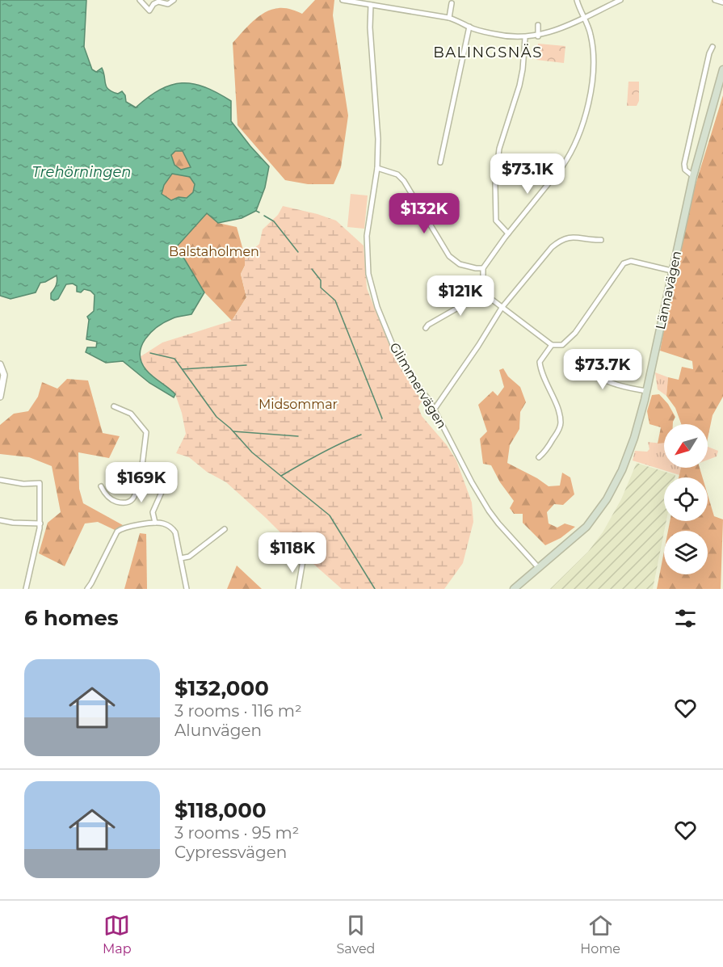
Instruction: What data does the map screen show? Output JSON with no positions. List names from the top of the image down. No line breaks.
{"streets":{"main road":["Lännavägen"],"street":["Glimmervägen"]},"crossings":[["Lännavägen","Glimmervägen"]],"districts":["BALINGSNÄS"],"water":["Trehörningen"],"parks":["Balstaholmen","Midsommar"],"north":"bottom left","page":{"price":["$73.1K","$132K","$121K","$73.7K","$169K","$118K"],"heading":"6 homes","list":[{"name":"$132,000","note":"3 rooms · 116 m² · Alunvägen"},{"name":"$118,000","note":"3 rooms · 95 m² · Cypressvägen"}],"tabs":["Map","Saved","Home"]}}
